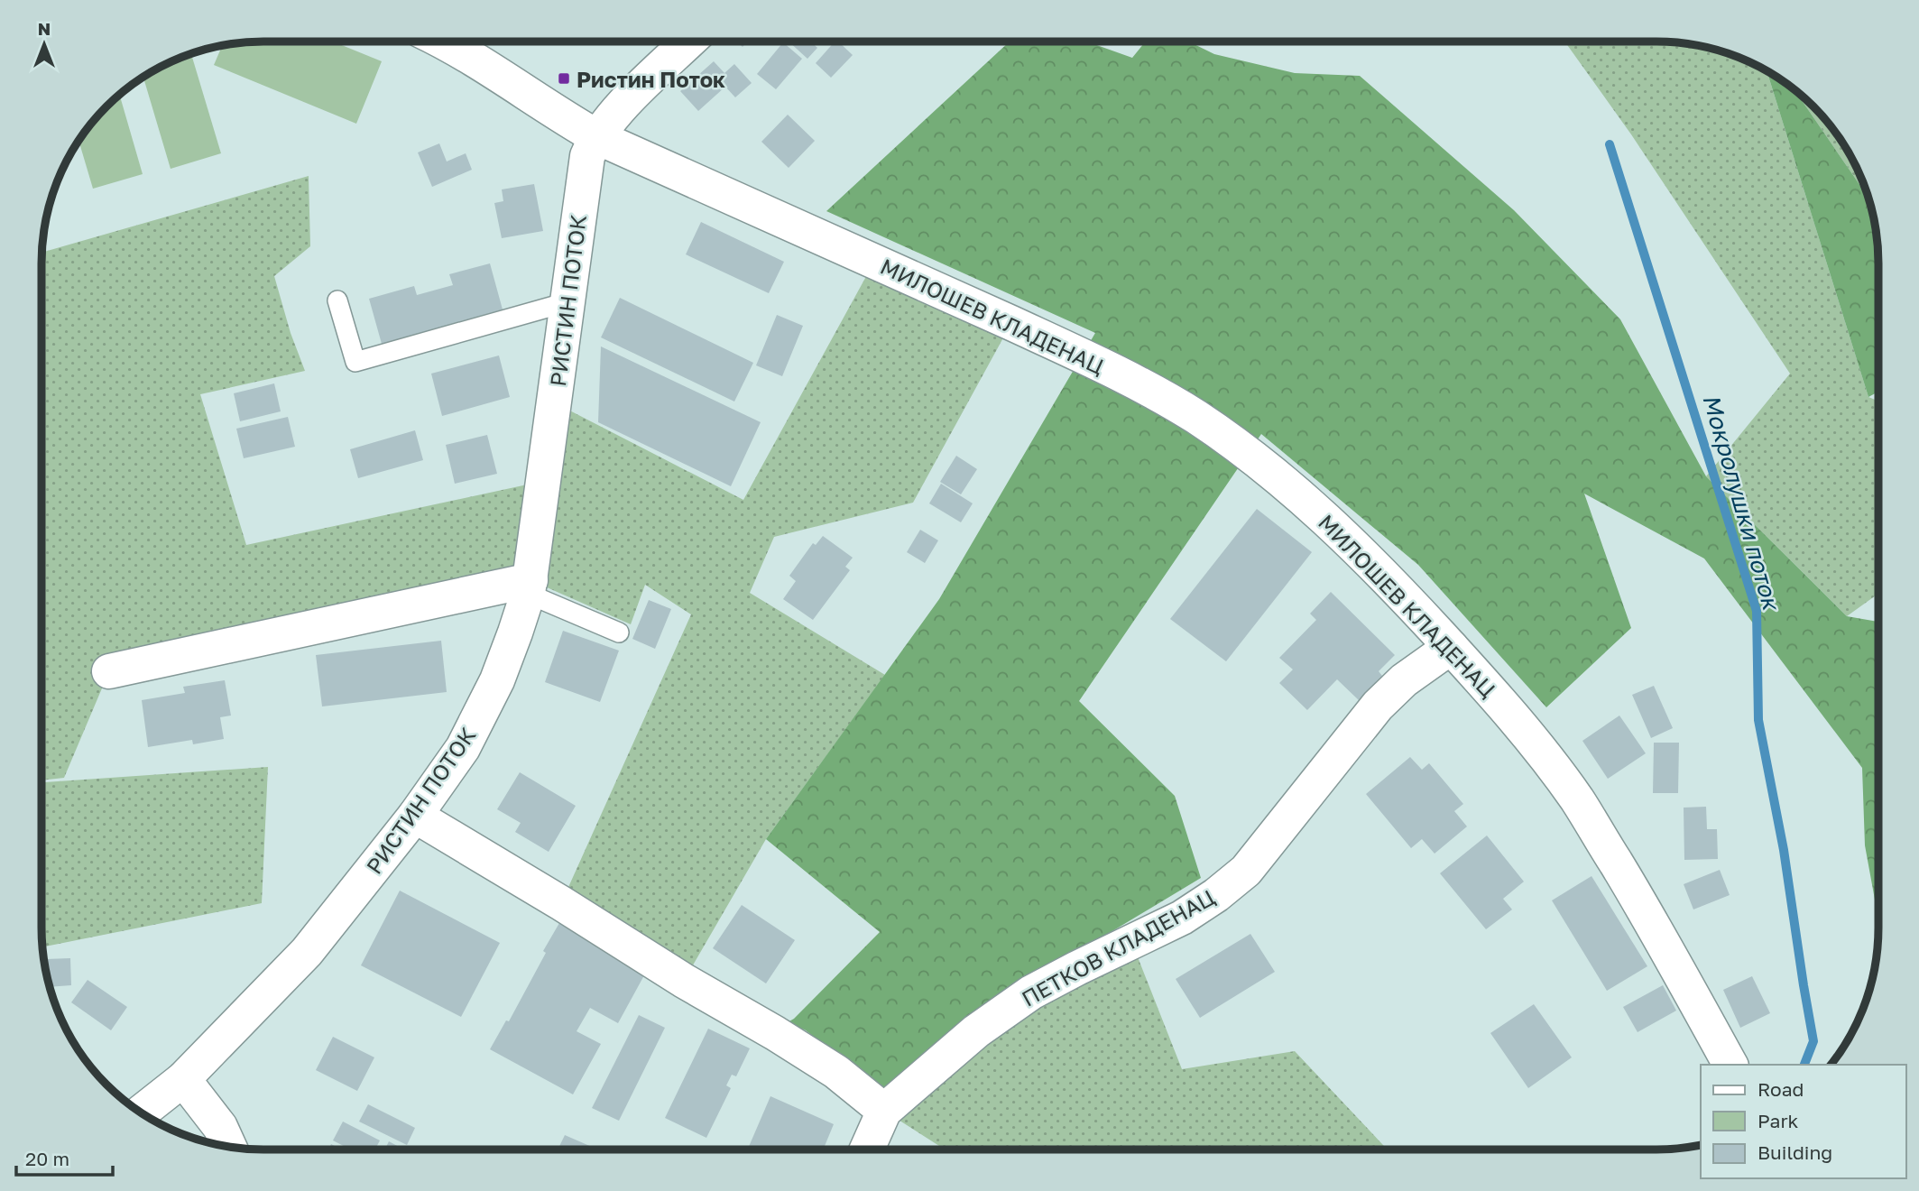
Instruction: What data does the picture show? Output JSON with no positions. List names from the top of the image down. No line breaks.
{"streets":{"street":["РИСТИН ПОТОК","МИЛОШЕВ КЛАДЕНАЦ","ПЕТКОВ КЛАДЕНАЦ"]},"crossings":[["РИСТИН ПОТОК","МИЛОШЕВ КЛАДЕНАЦ"],["МИЛОШЕВ КЛАДЕНАЦ","ПЕТКОВ КЛАДЕНАЦ"]],"water":["Мокролушки поток"],"places":{"transit":["Ристин Поток"]},"legend":["Road","Park","Building"],"scale_bar":"20 m","north":"top"}
